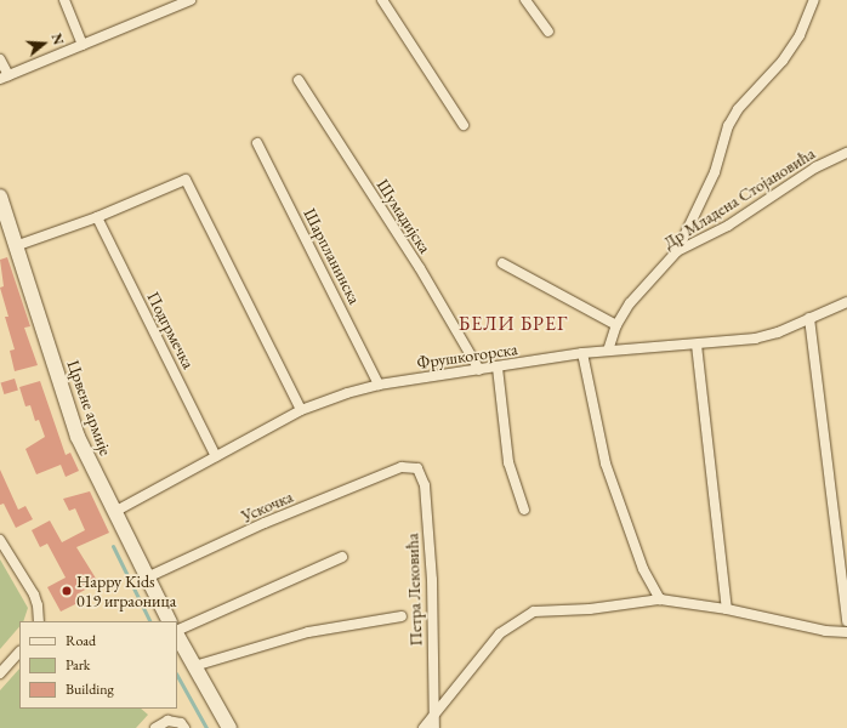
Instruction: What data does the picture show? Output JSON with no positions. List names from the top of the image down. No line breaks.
{"streets":{"main road":["Црвене армије"],"street":["Др Младена Стојановића","Шумадијска","Шарпланинска","Подгрмечка","Фрушкогорска","Ускочка","Петра Лековића"]},"crossings":[["Др Младена Стојановића","Фрушкогорска"],["Шумадијска","Фрушкогорска"],["Шарпланинска","Фрушкогорска"],["Подгрмечка","Фрушкогорска"],["Фрушкогорска","Црвене армије"],["Црвене армије","Ускочка"],["Ускочка","Петра Лековића"]],"districts":["БЕЛИ БРЕГ"],"places":["Happy Kids 019 играоница"],"legend":["Road","Park","Building"],"north":"right"}
